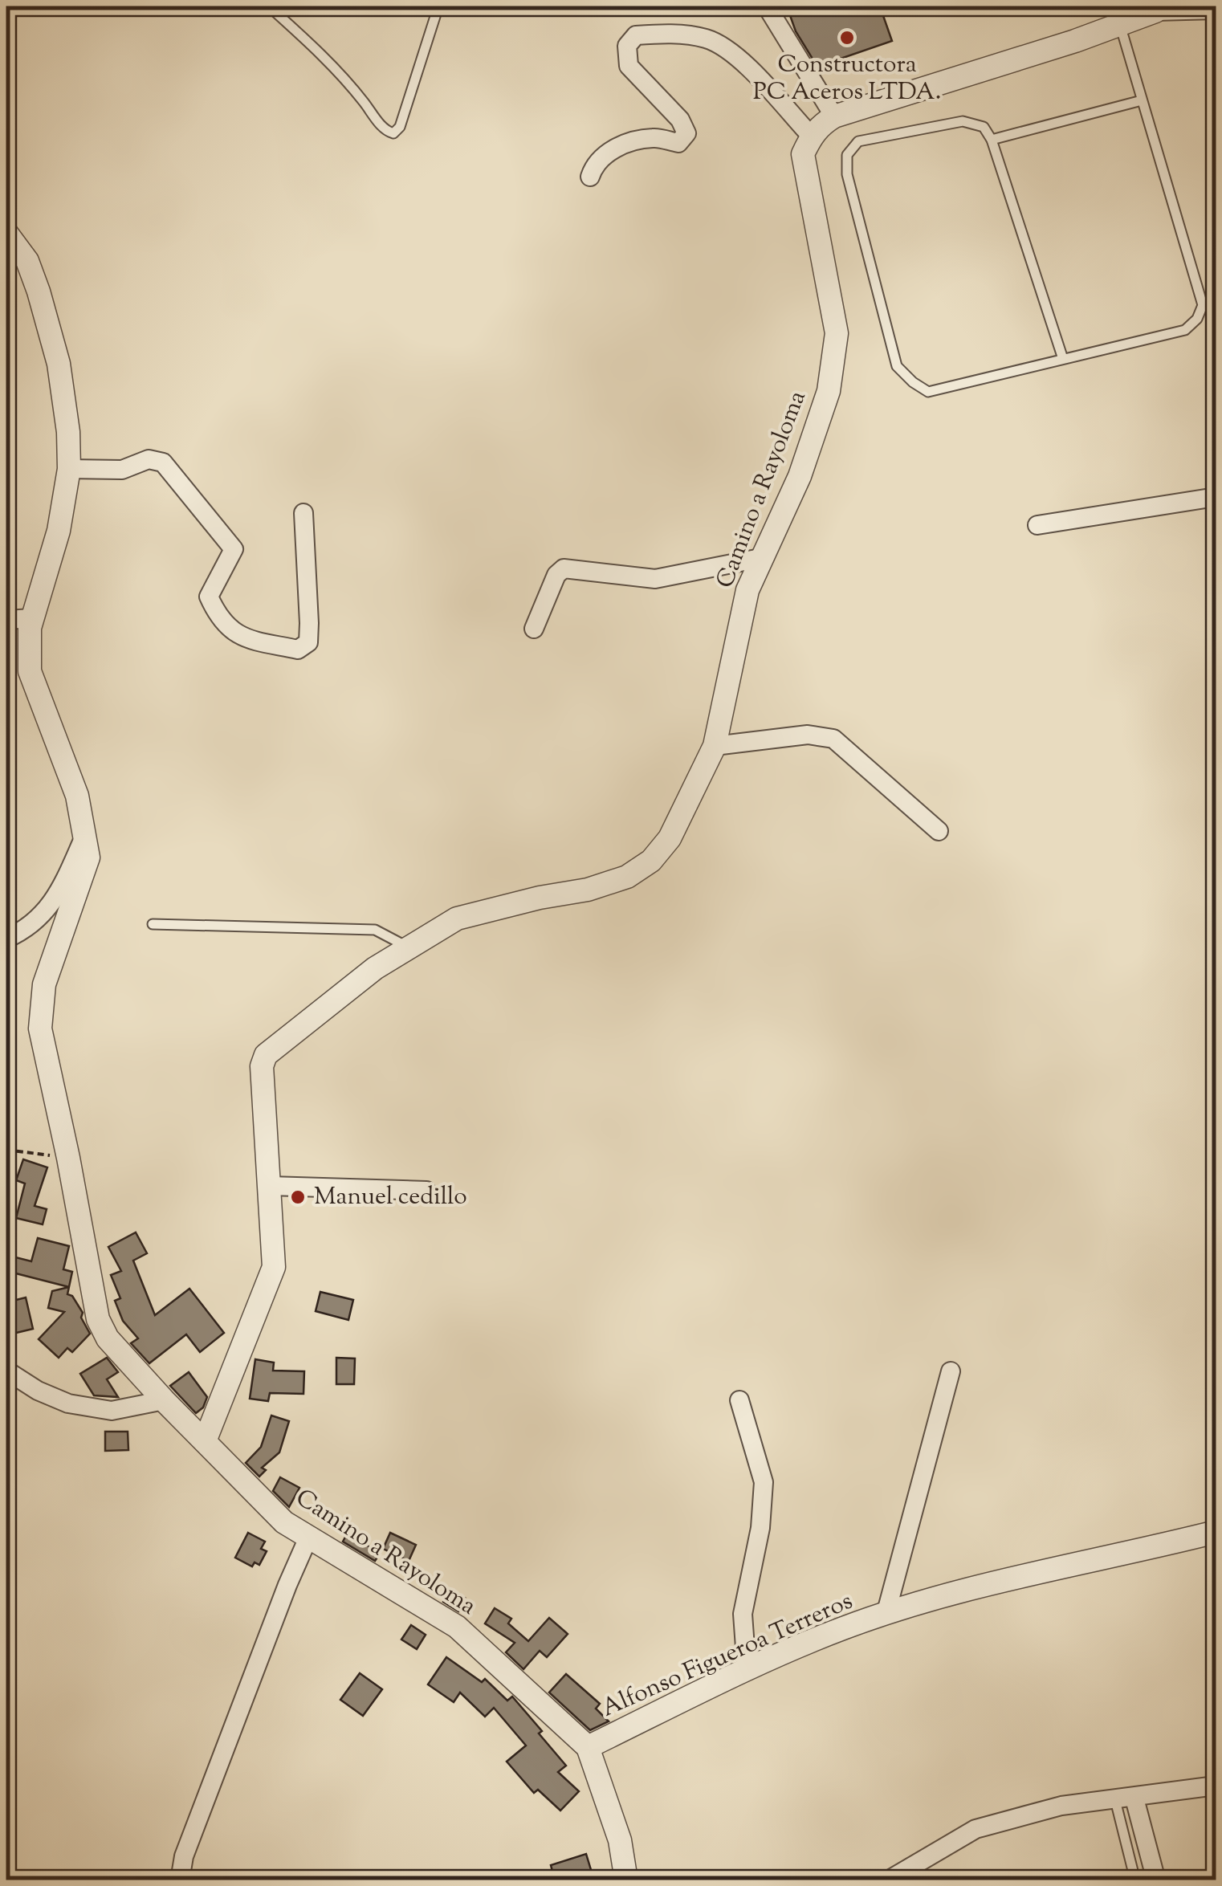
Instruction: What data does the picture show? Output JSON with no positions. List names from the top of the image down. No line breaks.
{"streets":{"street":["Camino a Rayoloma","Alfonso Figueroa Terreros"]},"crossings":[["Camino a Rayoloma","Alfonso Figueroa Terreros"]],"places":["Constructora PC Aceros LTDA.","Manuel cedillo"]}
